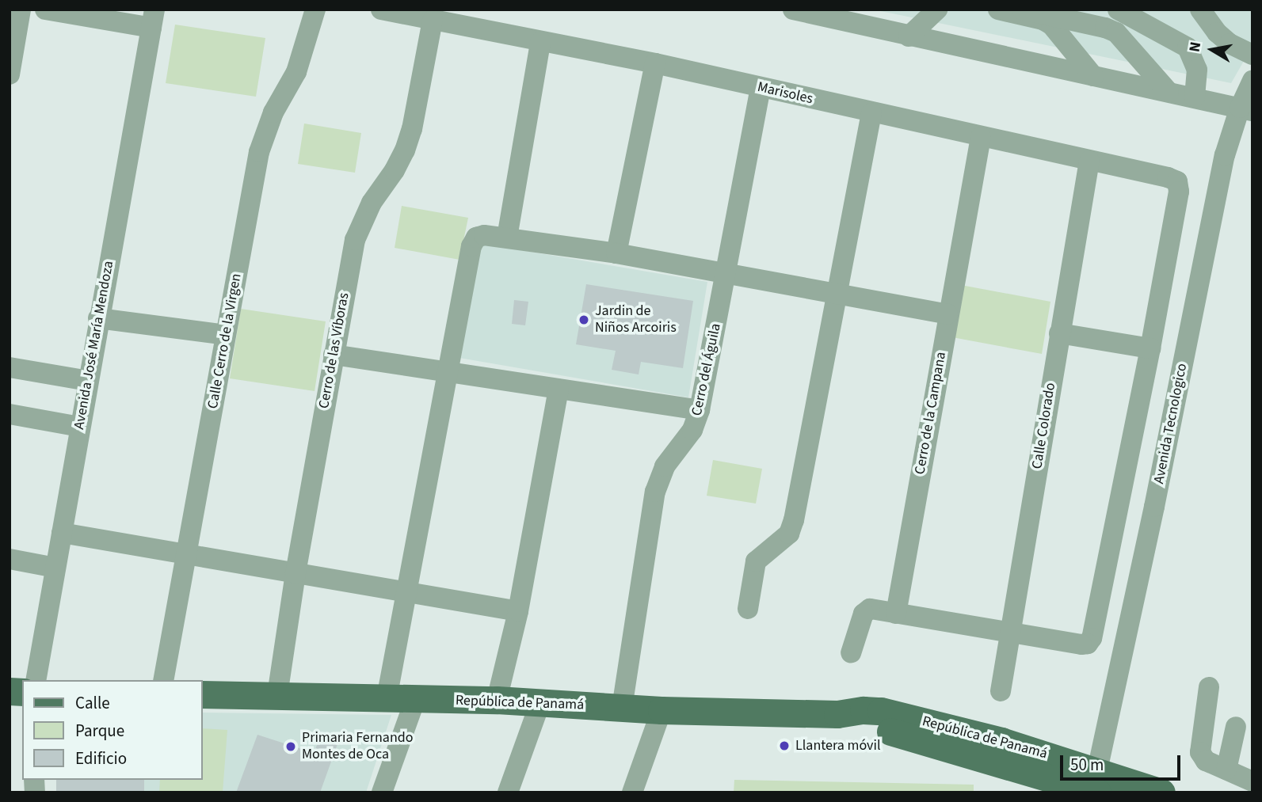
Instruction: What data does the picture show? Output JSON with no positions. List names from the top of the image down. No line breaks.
{"streets":{"main road":["República de Panamá"],"street":["Marisoles","Calle Cerro de la Virgen","Avenida José María Mendoza","Cerro de las Víboras","Cerro del Águila","Cerro de la Campana","Avenida Tecnologico","Calle Colorado"]},"crossings":[["Marisoles","Cerro de las Víboras"],["Marisoles","Cerro del Águila"],["Marisoles","Cerro de la Campana"],["Marisoles","Calle Colorado"],["Cerro de las Víboras","República de Panamá"],["Cerro del Águila","República de Panamá"],["Avenida Tecnologico","República de Panamá"]],"places":["Jardin de Niños Arcoiris","Llantera móvil","Primaria Fernando Montes de Oca"],"legend":["Calle","Parque","Edificio"],"scale_bar":"50 m","north":"left"}
